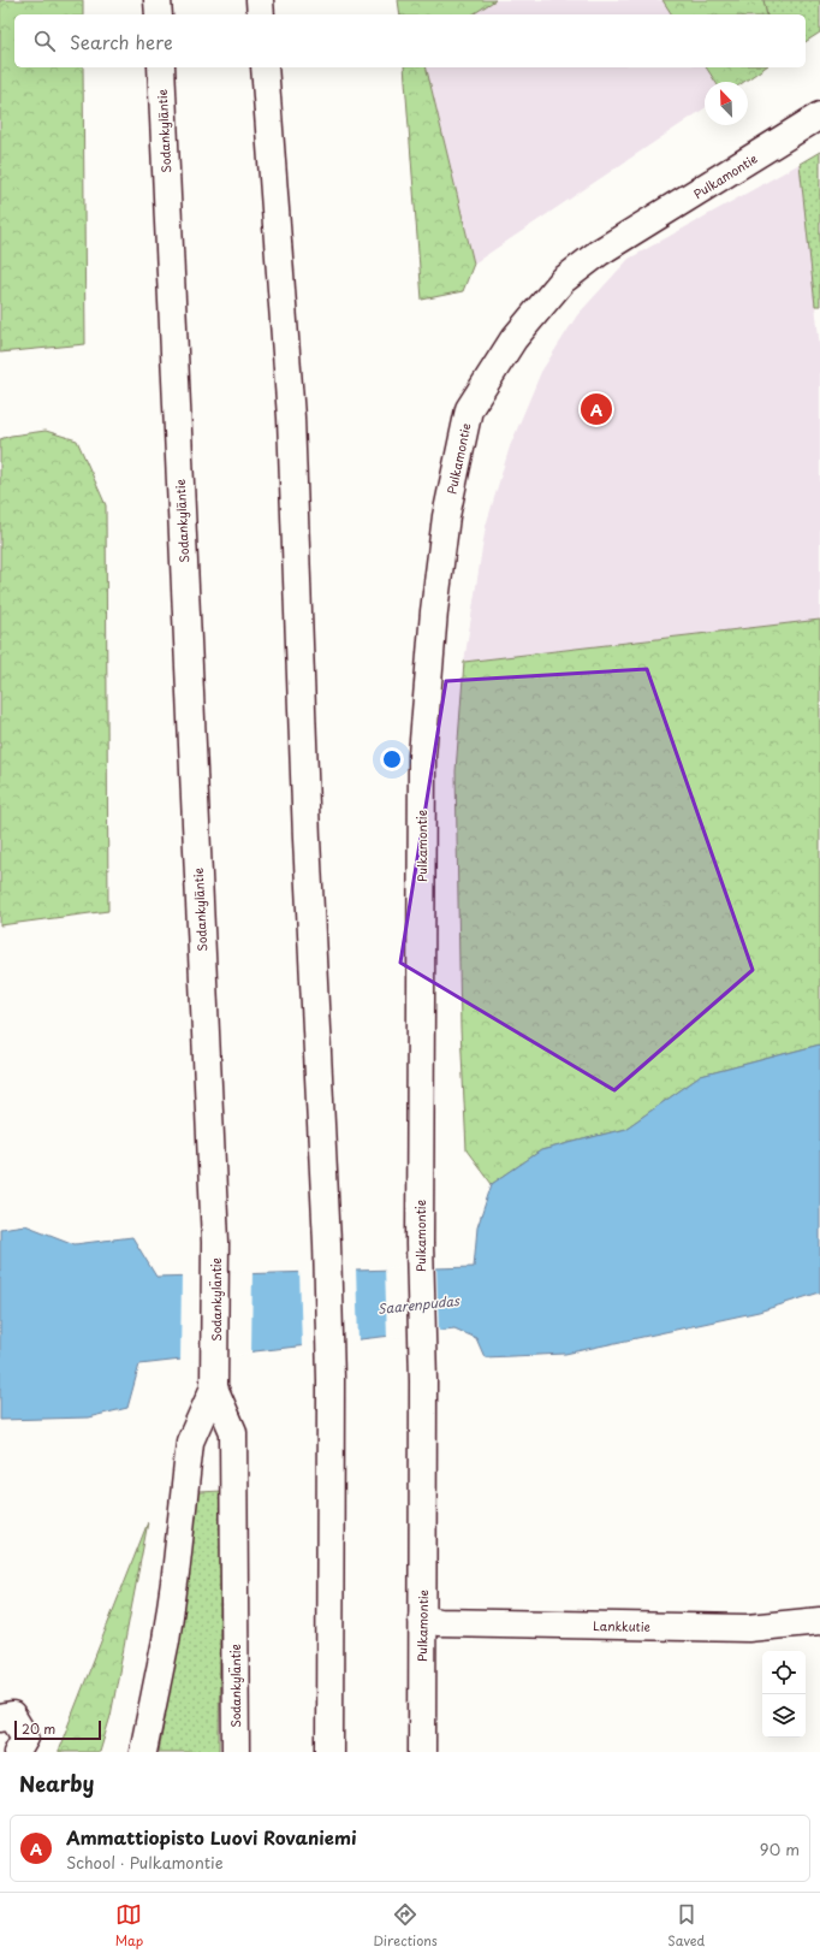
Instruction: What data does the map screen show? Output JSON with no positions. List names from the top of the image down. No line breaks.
{"streets":{"main road":["Sodankyläntie","Pulkamontie","Lankkutie"]},"crossings":[["Pulkamontie","Lankkutie"]],"water":["Saarenpudas"],"scale_bar":"20 m","north":"top left","page":{"search":"Search here","pins":"A","scale":"20 m","heading":"Nearby","list":[{"mark":"A","name":"Ammattiopisto Luovi Rovaniemi","note":"School · Pulkamontie","value":"90 m"}],"nav":["Map","Directions","Saved"]}}
